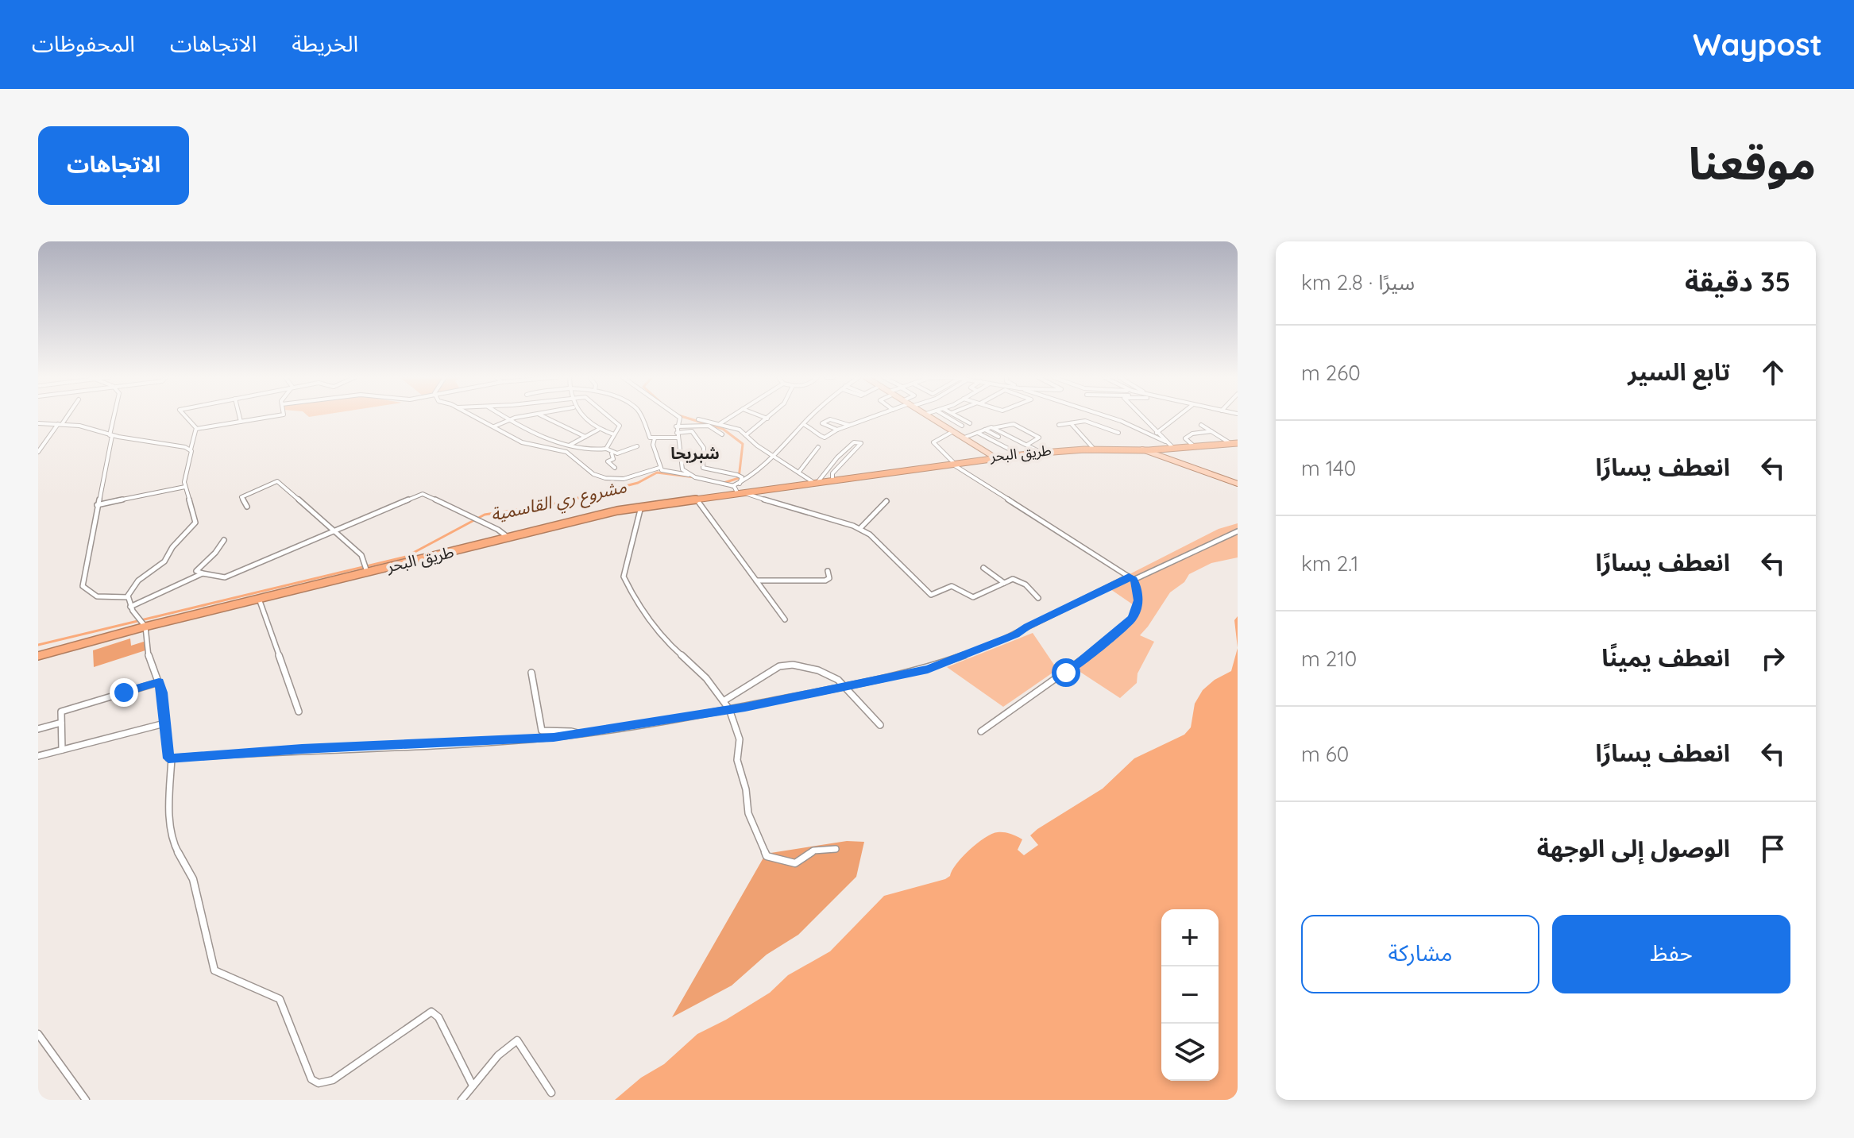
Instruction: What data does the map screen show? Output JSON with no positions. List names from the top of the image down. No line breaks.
{"streets":{"highway":["طريق البحر"]},"districts":["شبريحا"],"water":["مشروع ري القاسمية"],"page":{"header":"Waypost","nav":["الخريطة","الاتجاهات","المحفوظات"],"title":"موقعنا","buttons":["الاتجاهات",["حفظ","مشاركة"]],"heading":["35 دقيقة","سيرًا · 2.8 km"],"list":[["تابع السير","260 m"],["انعطف يسارًا","140 m"],["انعطف يسارًا","2.1 km"],["انعطف يمينًا","210 m"],["انعطف يسارًا","60 m"],"الوصول إلى الوجهة"],"map_buttons":["+","−"]}}
